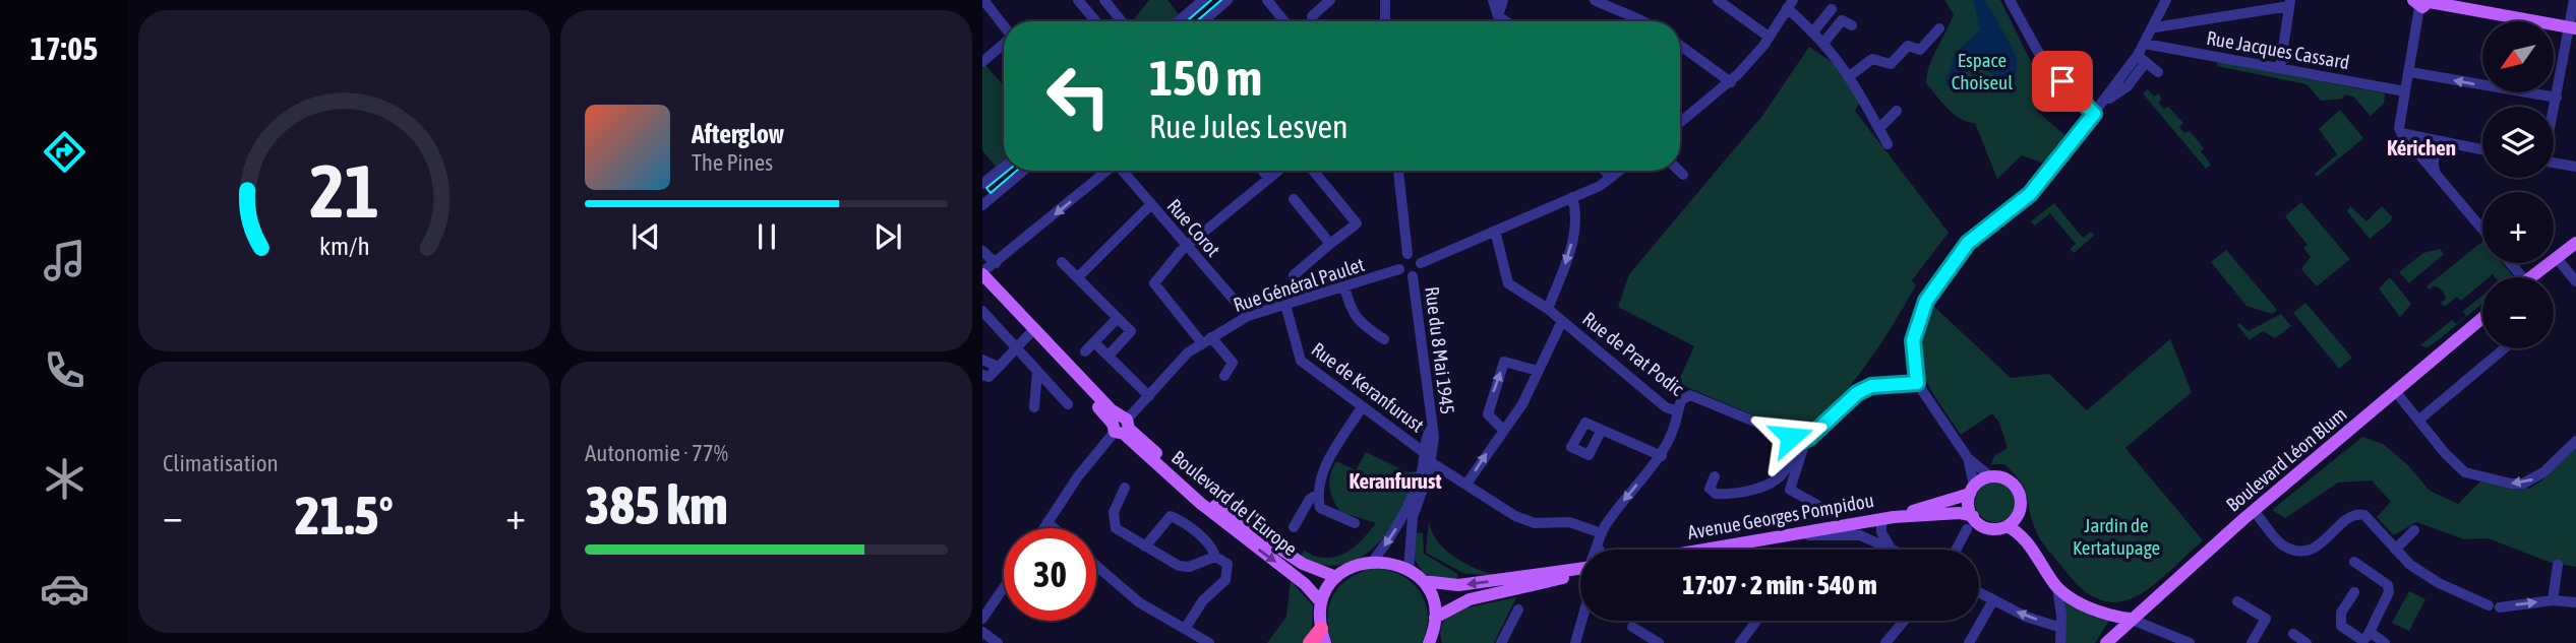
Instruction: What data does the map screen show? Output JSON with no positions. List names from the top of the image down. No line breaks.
{"streets":{"main road":["Boulevard Léon Blum","Boulevard de l'Europe","Avenue Georges Pompidou"],"street":["Rue Jacques Cassard","Rue Corot","Rue Général Paulet","Rue du 8 Mai 1945","Rue de Prat Podic","Rue de Keranfurust"]},"crossings":[["Rue Corot","Rue Général Paulet"],["Rue Général Paulet","Rue du 8 Mai 1945"],["Rue Général Paulet","Rue de Keranfurust"],["Rue Général Paulet","Boulevard de l'Europe"],["Rue du 8 Mai 1945","Rue de Keranfurust"]],"districts":["Kérichen","Keranfurust"],"parks":["Espace Choiseul","Jardin de Kertatupage"],"north":"bottom left","page":{"tabs":"17:05","map_buttons":["+","−"],"turn":["150 m","Rue Jules Lesven"],"song":["Afterglow","The Pines"],"tile":["Climatisation",["Autonomie · 77%","385 km"]],"heat":["−","21.5°","+"],"limit":"30","trip":"17:07 · 2 min · 540 m","gauge":["21","km/h"]}}
